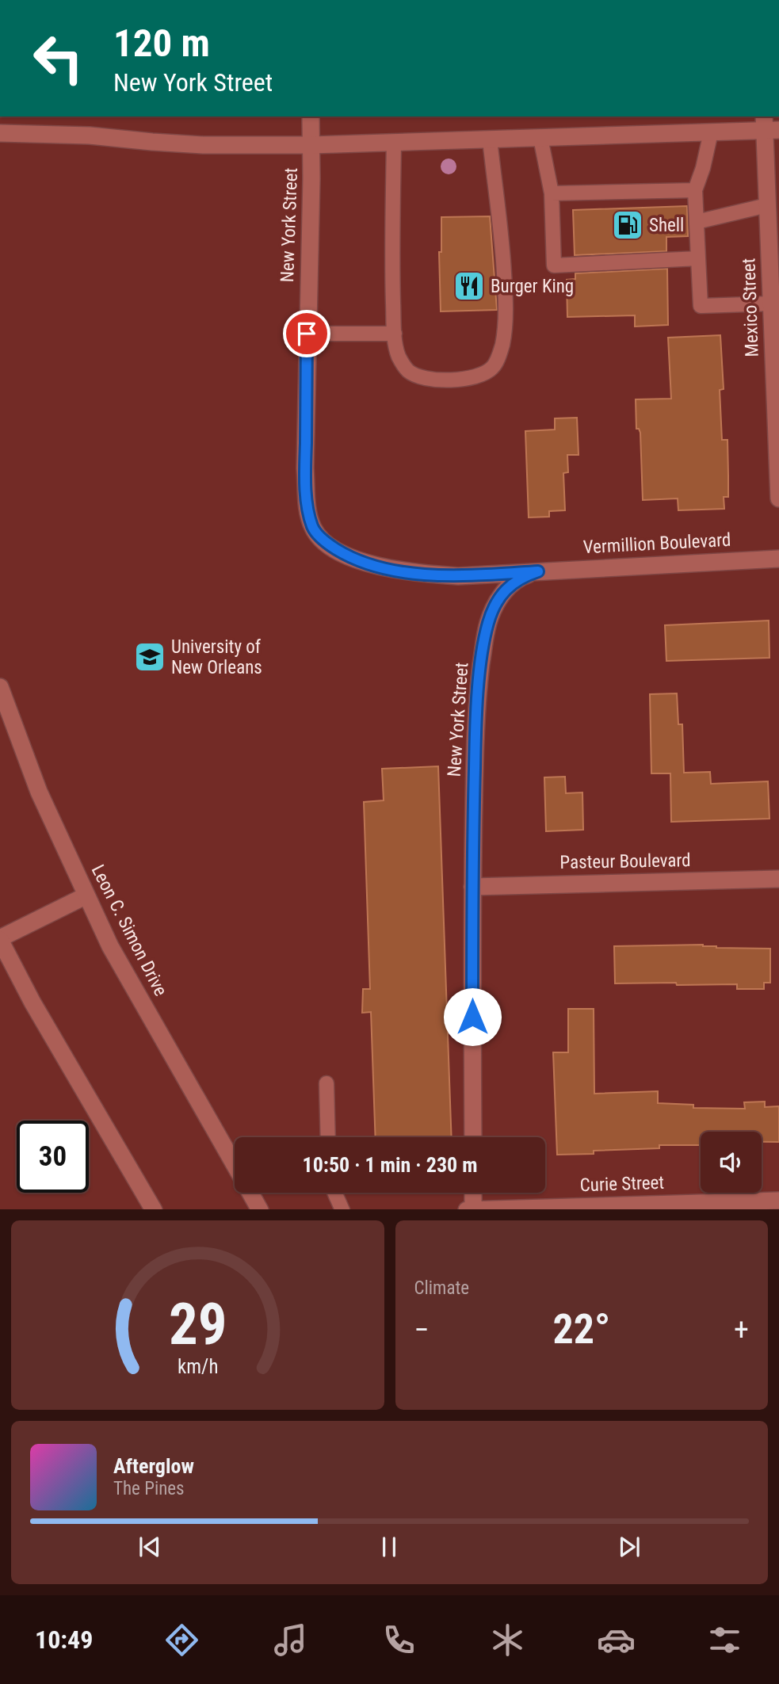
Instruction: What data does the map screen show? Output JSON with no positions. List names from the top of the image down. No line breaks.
{"streets":{"street":["New York Street","Mexico Street","Vermillion Boulevard","Pasteur Boulevard","Leon C. Simon Drive","Curie Street"]},"crossings":[["New York Street","Vermillion Boulevard"],["New York Street","Pasteur Boulevard"]],"places":{"fuel station":["Shell"],"restaurant":["Burger King"],"school or university":["University of New Orleans"]},"page":{"turn":["120 m","New York Street"],"limit":"30","trip":"10:50 · 1 min · 230 m","tile":"Climate","heat":["−","22°","+"],"song":["Afterglow","The Pines"],"tabs":"10:49","gauge":["29","km/h"]}}
